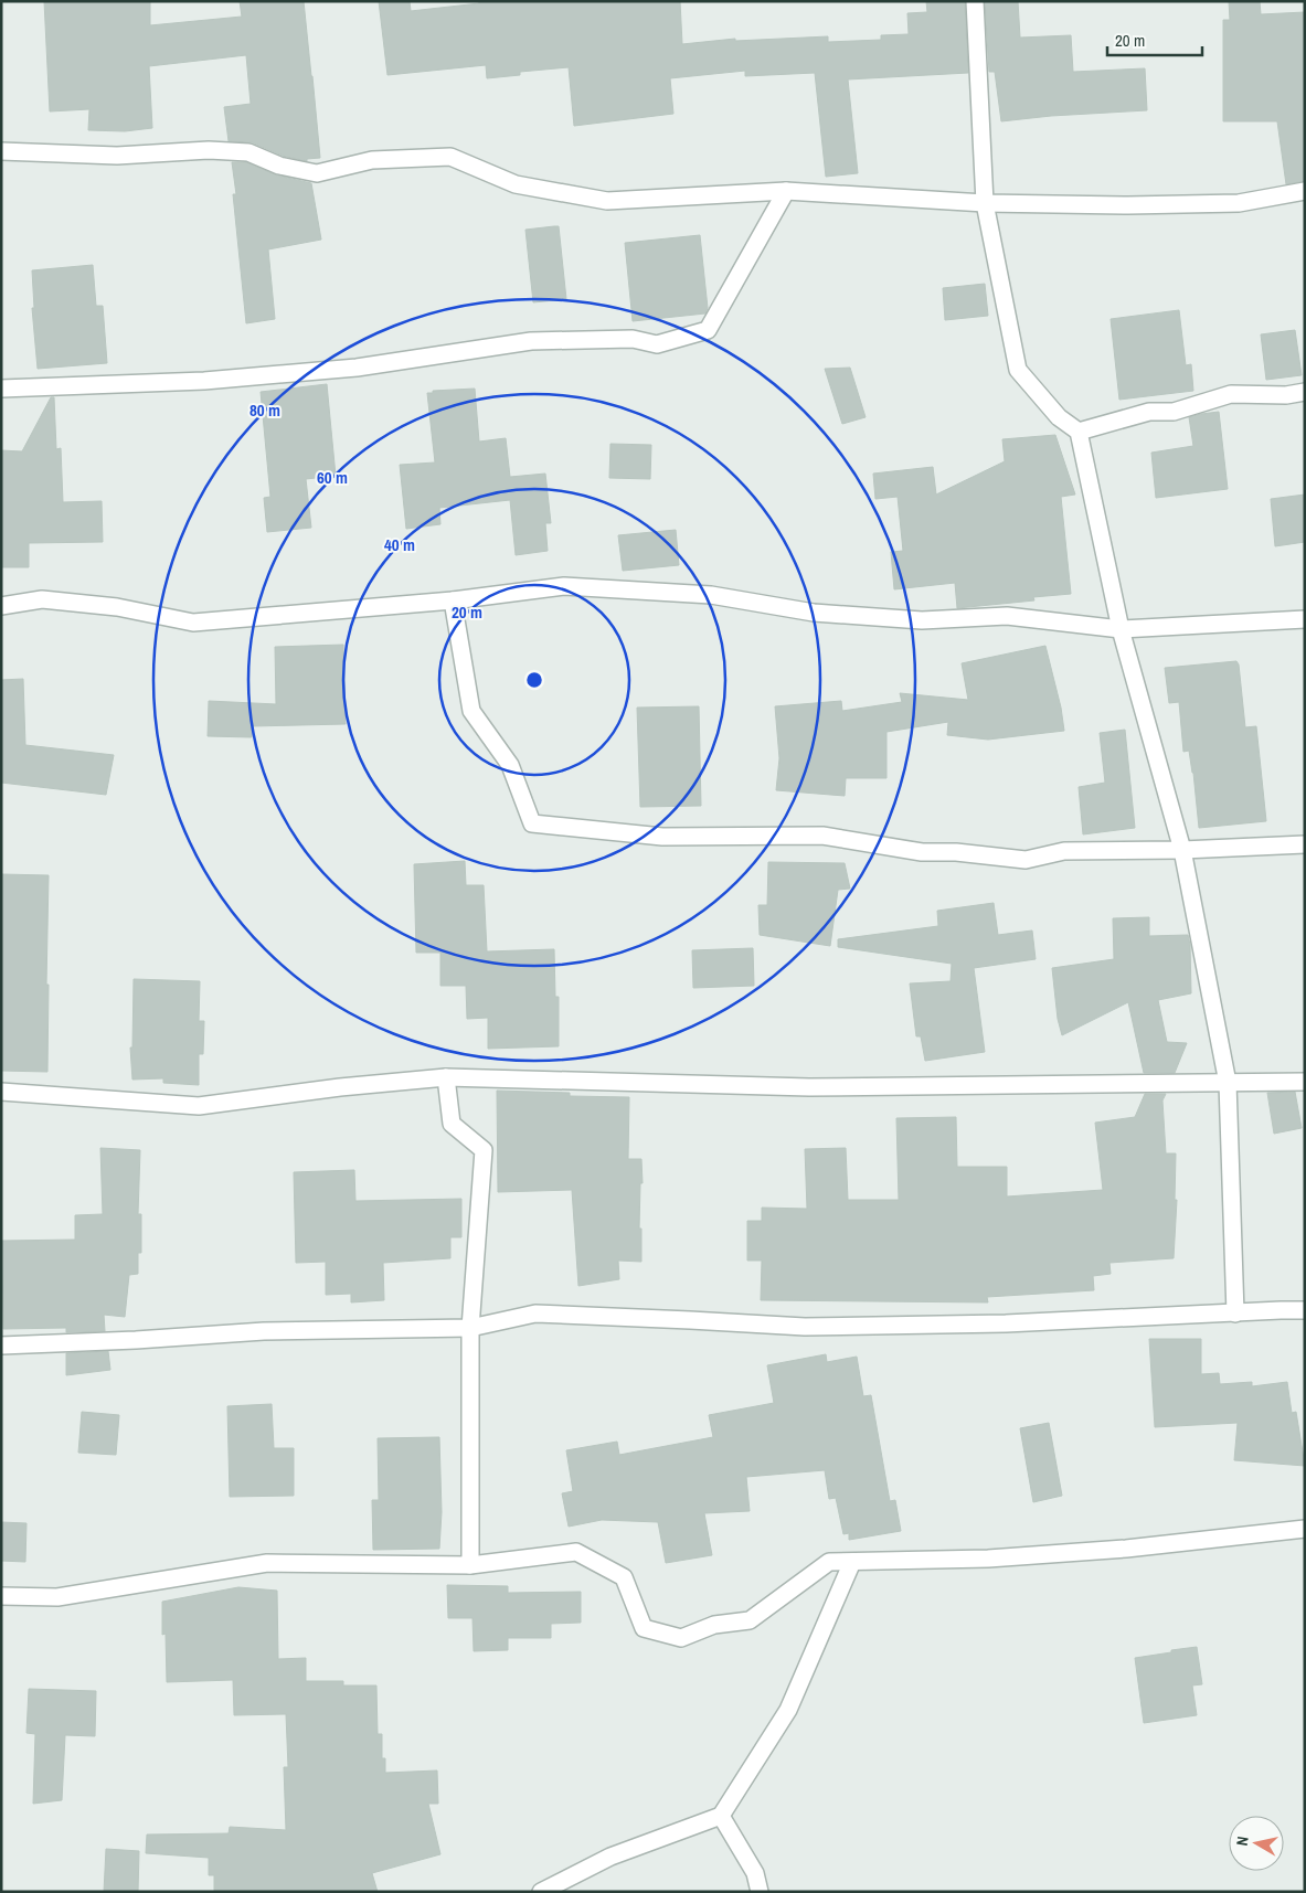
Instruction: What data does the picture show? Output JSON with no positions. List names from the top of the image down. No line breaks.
{"scale_bar":"20 m","north":"left","rings":["80 m","60 m","40 m","20 m"]}
